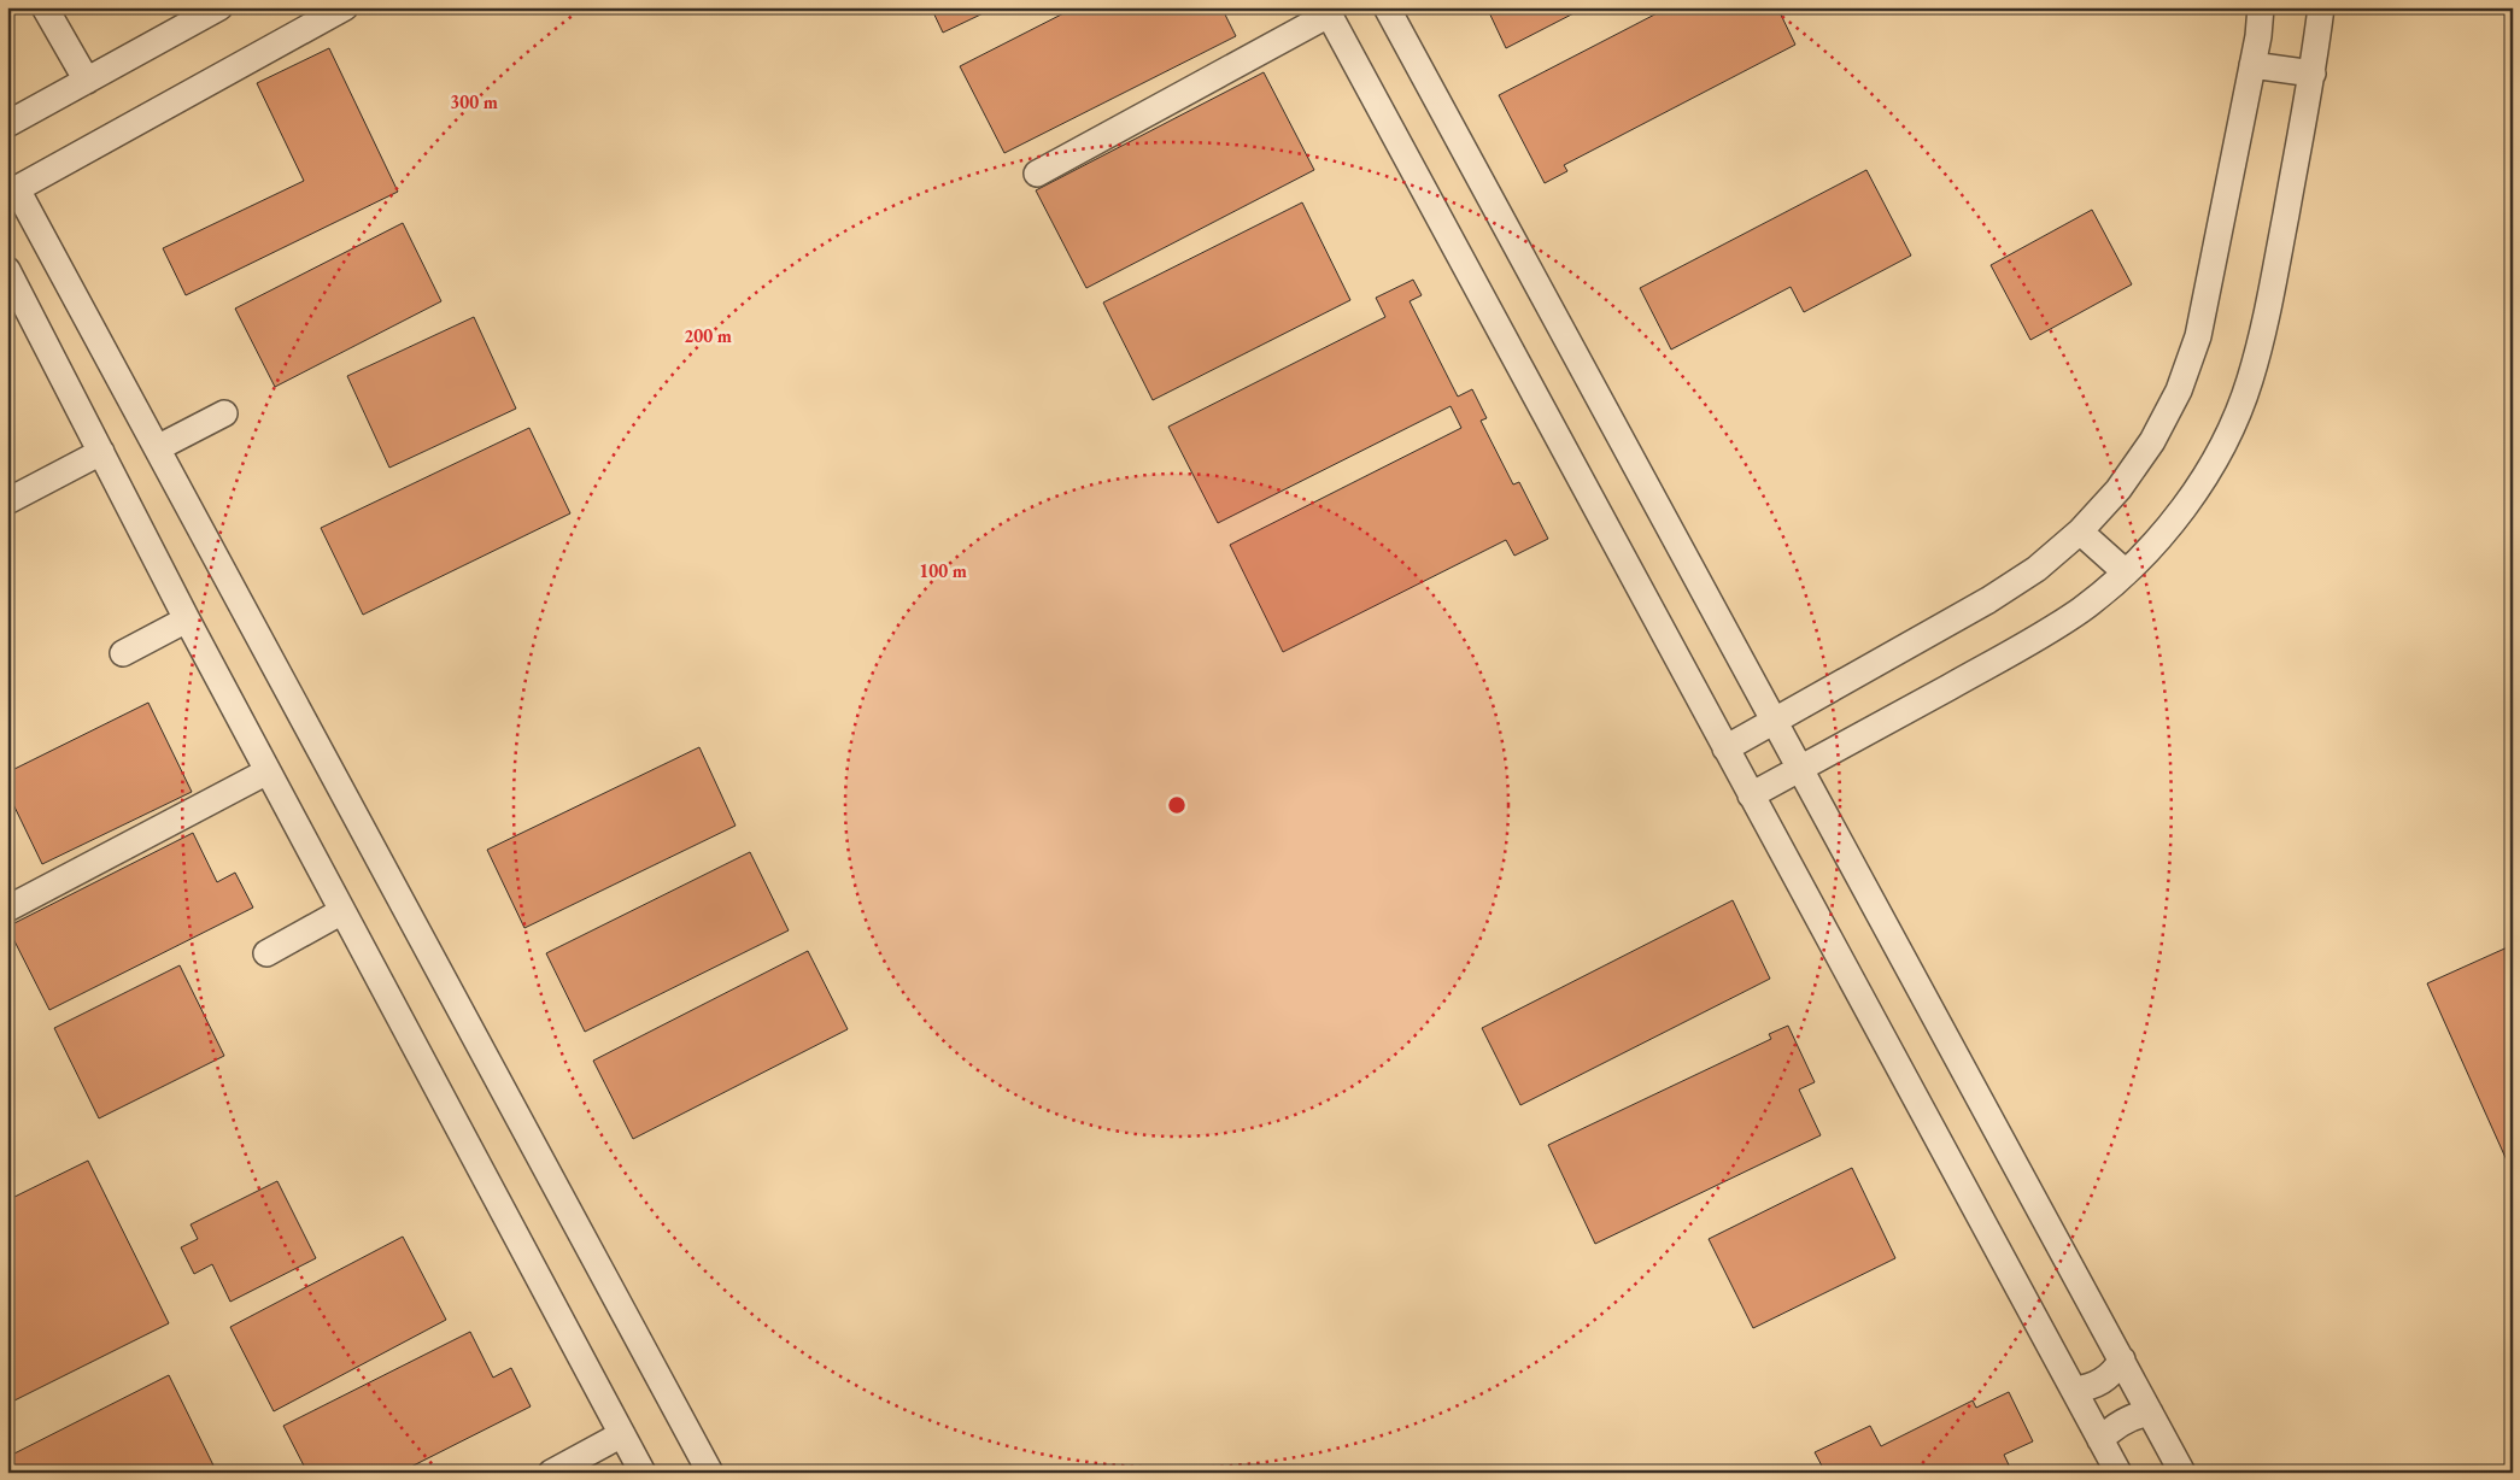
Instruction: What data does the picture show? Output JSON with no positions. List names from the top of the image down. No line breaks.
{"rings":["300 m","200 m","100 m"]}
